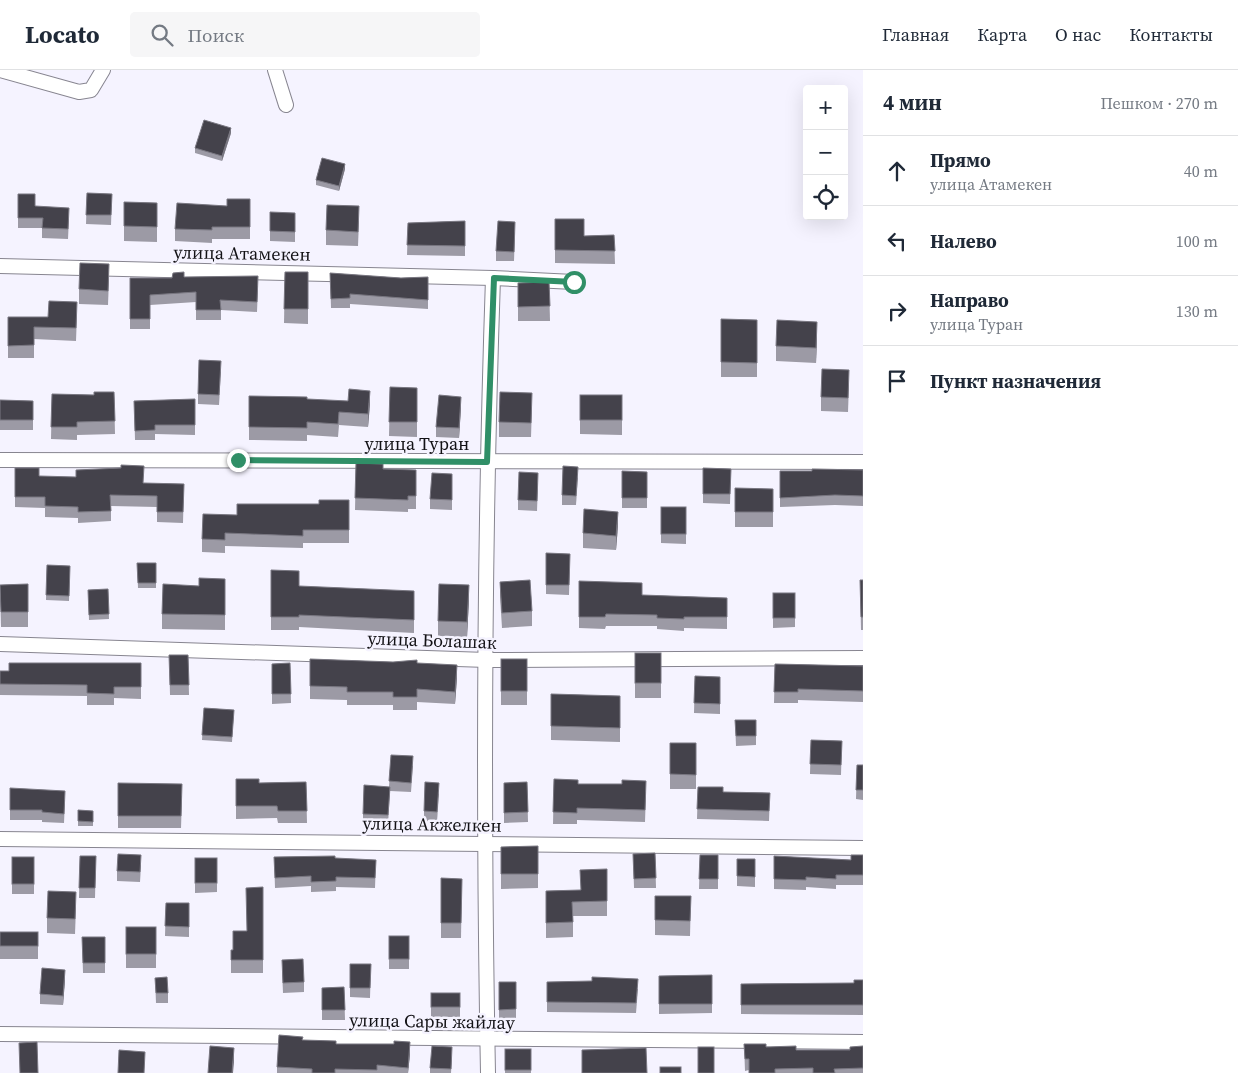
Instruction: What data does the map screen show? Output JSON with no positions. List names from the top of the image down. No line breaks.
{"streets":{"street":["улица Атамекен","улица Туран","улица Болашак","улица Акжелкен","улица Сары жайлау"]},"page":{"header":"Locato","search":"Поиск","nav":["Главная","Карта","О нас","Контакты"],"heading":["4 мин","Пешком · 270 m"],"map_buttons":["+","−"],"list":[["Прямо","улица Атамекен","40 m"],["Налево","100 m"],["Направо","улица Туран","130 m"],"Пункт назначения"]}}
